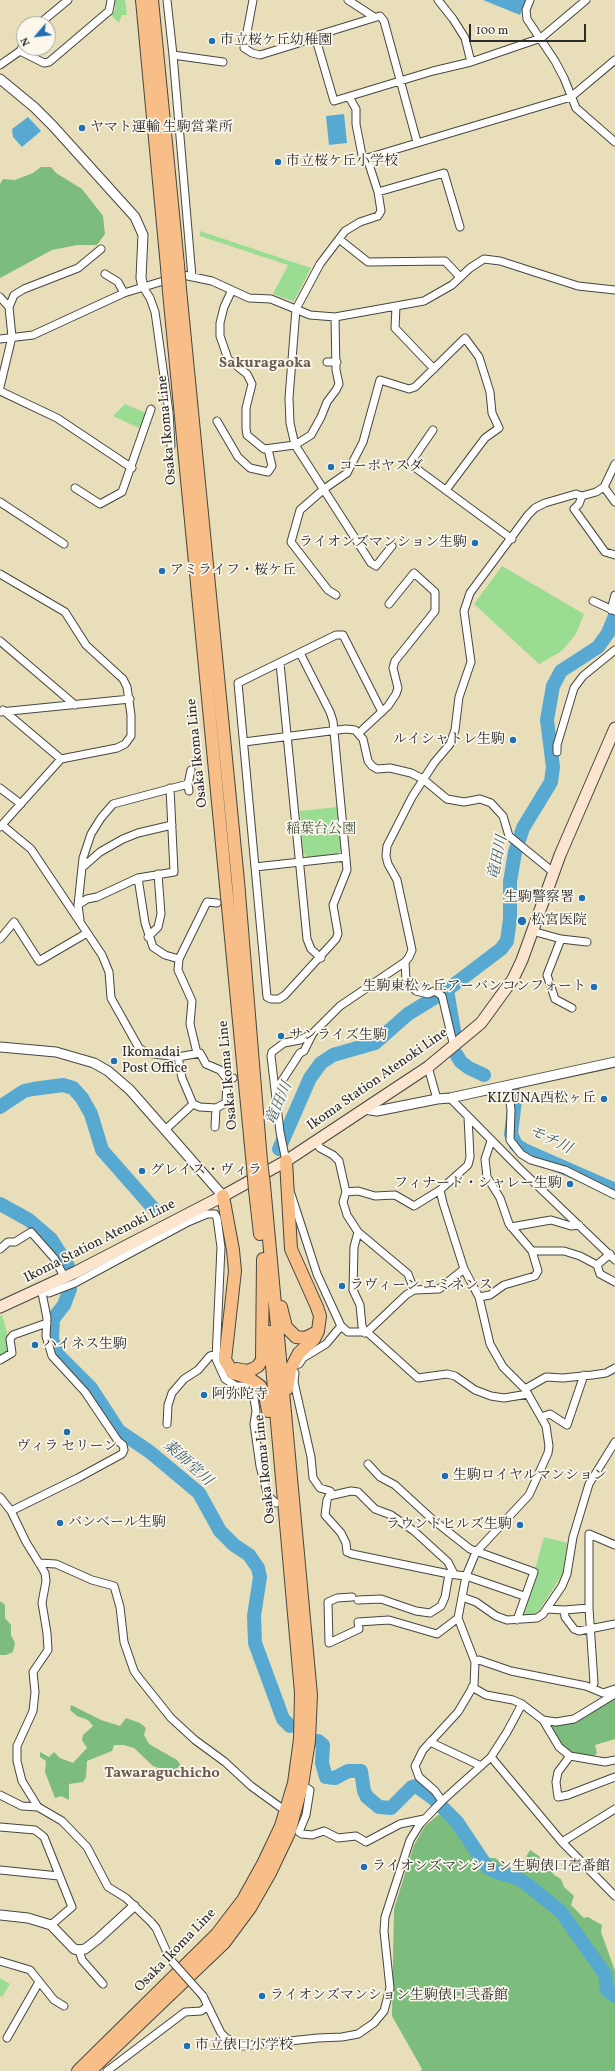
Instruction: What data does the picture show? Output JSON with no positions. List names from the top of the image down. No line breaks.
{"streets":{"main road":["Osaka Ikoma Line","Ikoma Station Atenoki Line"]},"districts":["Sakuragaoka","Tawaraguchicho"],"water":["竜田川","モチ川","薬師堂川"],"parks":["稲葉台公園"],"places":["市立桜ケ丘幼稚園","ヤマト運輸 生駒営業所","市立桜ケ丘小学校","コーポヤスダ","ライオンズマンション生駒","アミライフ・桜ケ丘","ルイシャトレ生駒","生駒警察署","松宮医院","生駒東松ヶ丘アーバンコンフォート","サンライズ生駒","Ikomadai Post Office","KIZUNA西松ヶ丘","グレイス・ヴィラ","フィナード・シャレー生駒","ラヴィーン エミネンス","ハイネス生駒","阿弥陀寺","ヴィラ セリーン","生駒ロイヤルマンション","バンベール生駒","ラウンドヒルズ生駒","ライオンズマンション生駒俵口壱番館","ライオンズマンション生駒俵口弐番館","市立俵口小学校"],"scale_bar":"100 m","north":"bottom left"}
